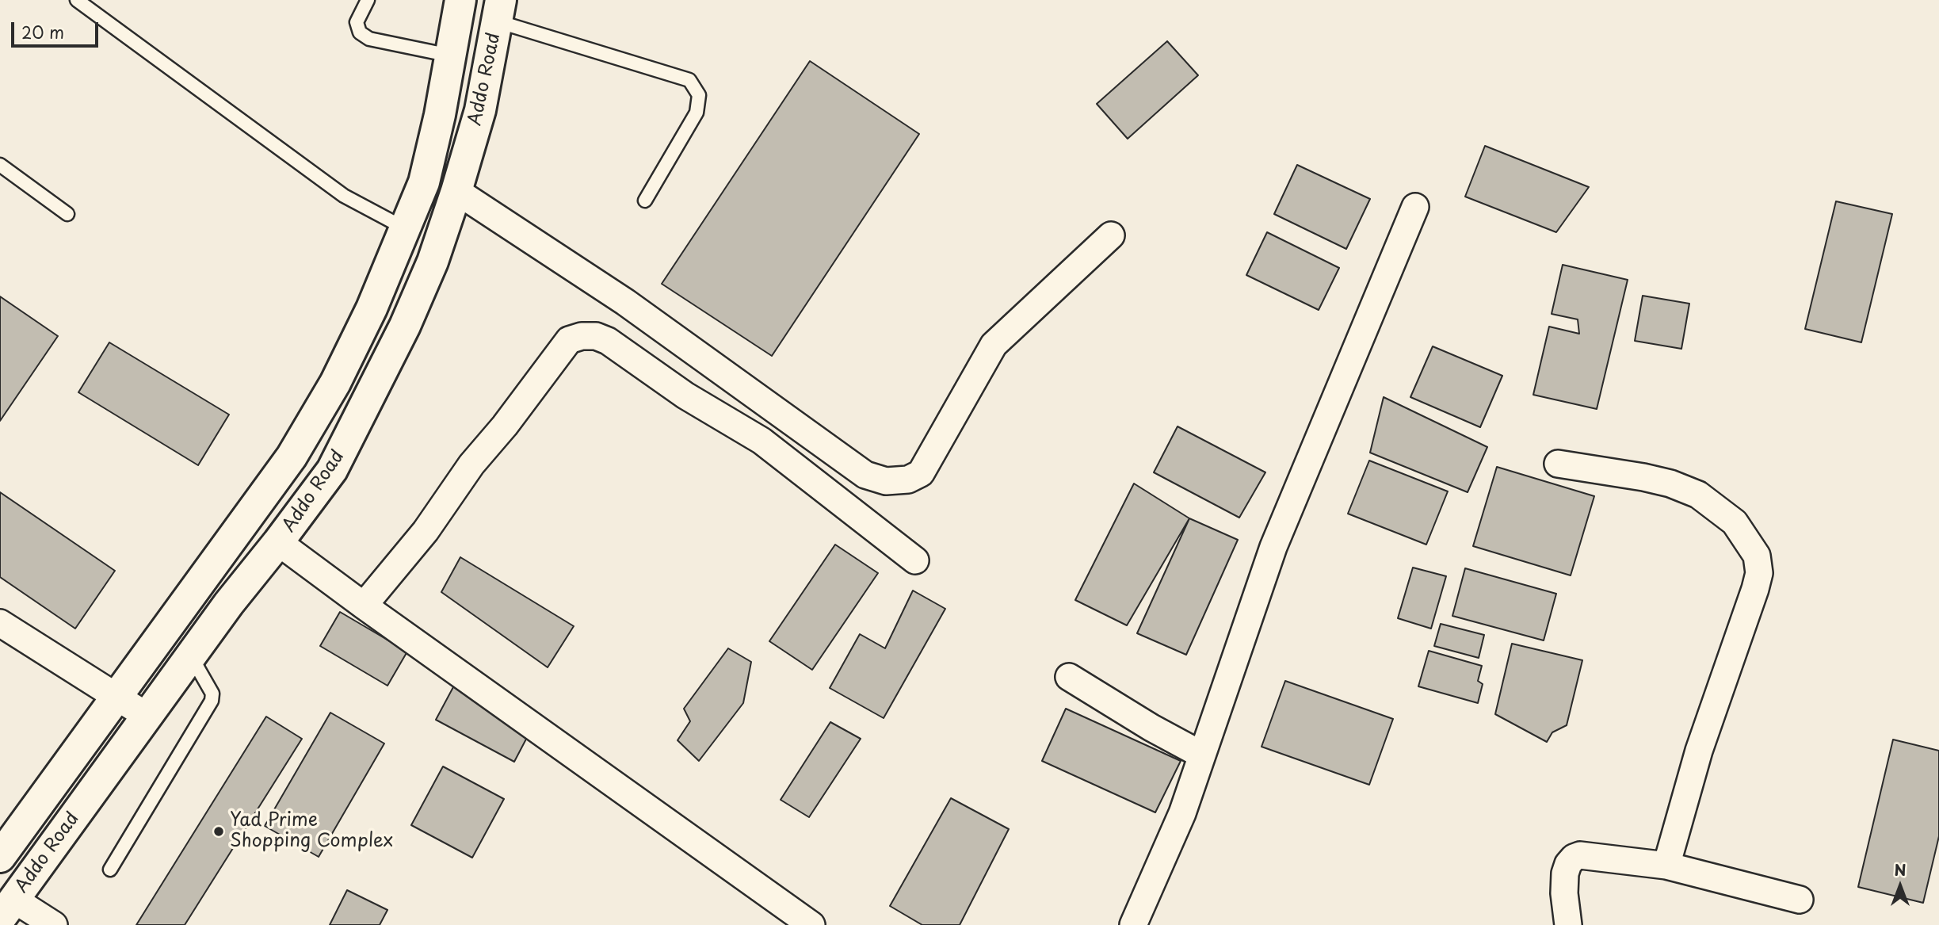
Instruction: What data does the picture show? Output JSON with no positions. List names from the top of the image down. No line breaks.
{"streets":{"main road":["Addo Road"]},"places":["Yad Prime Shopping Complex"],"scale_bar":"20 m","north":"top"}
